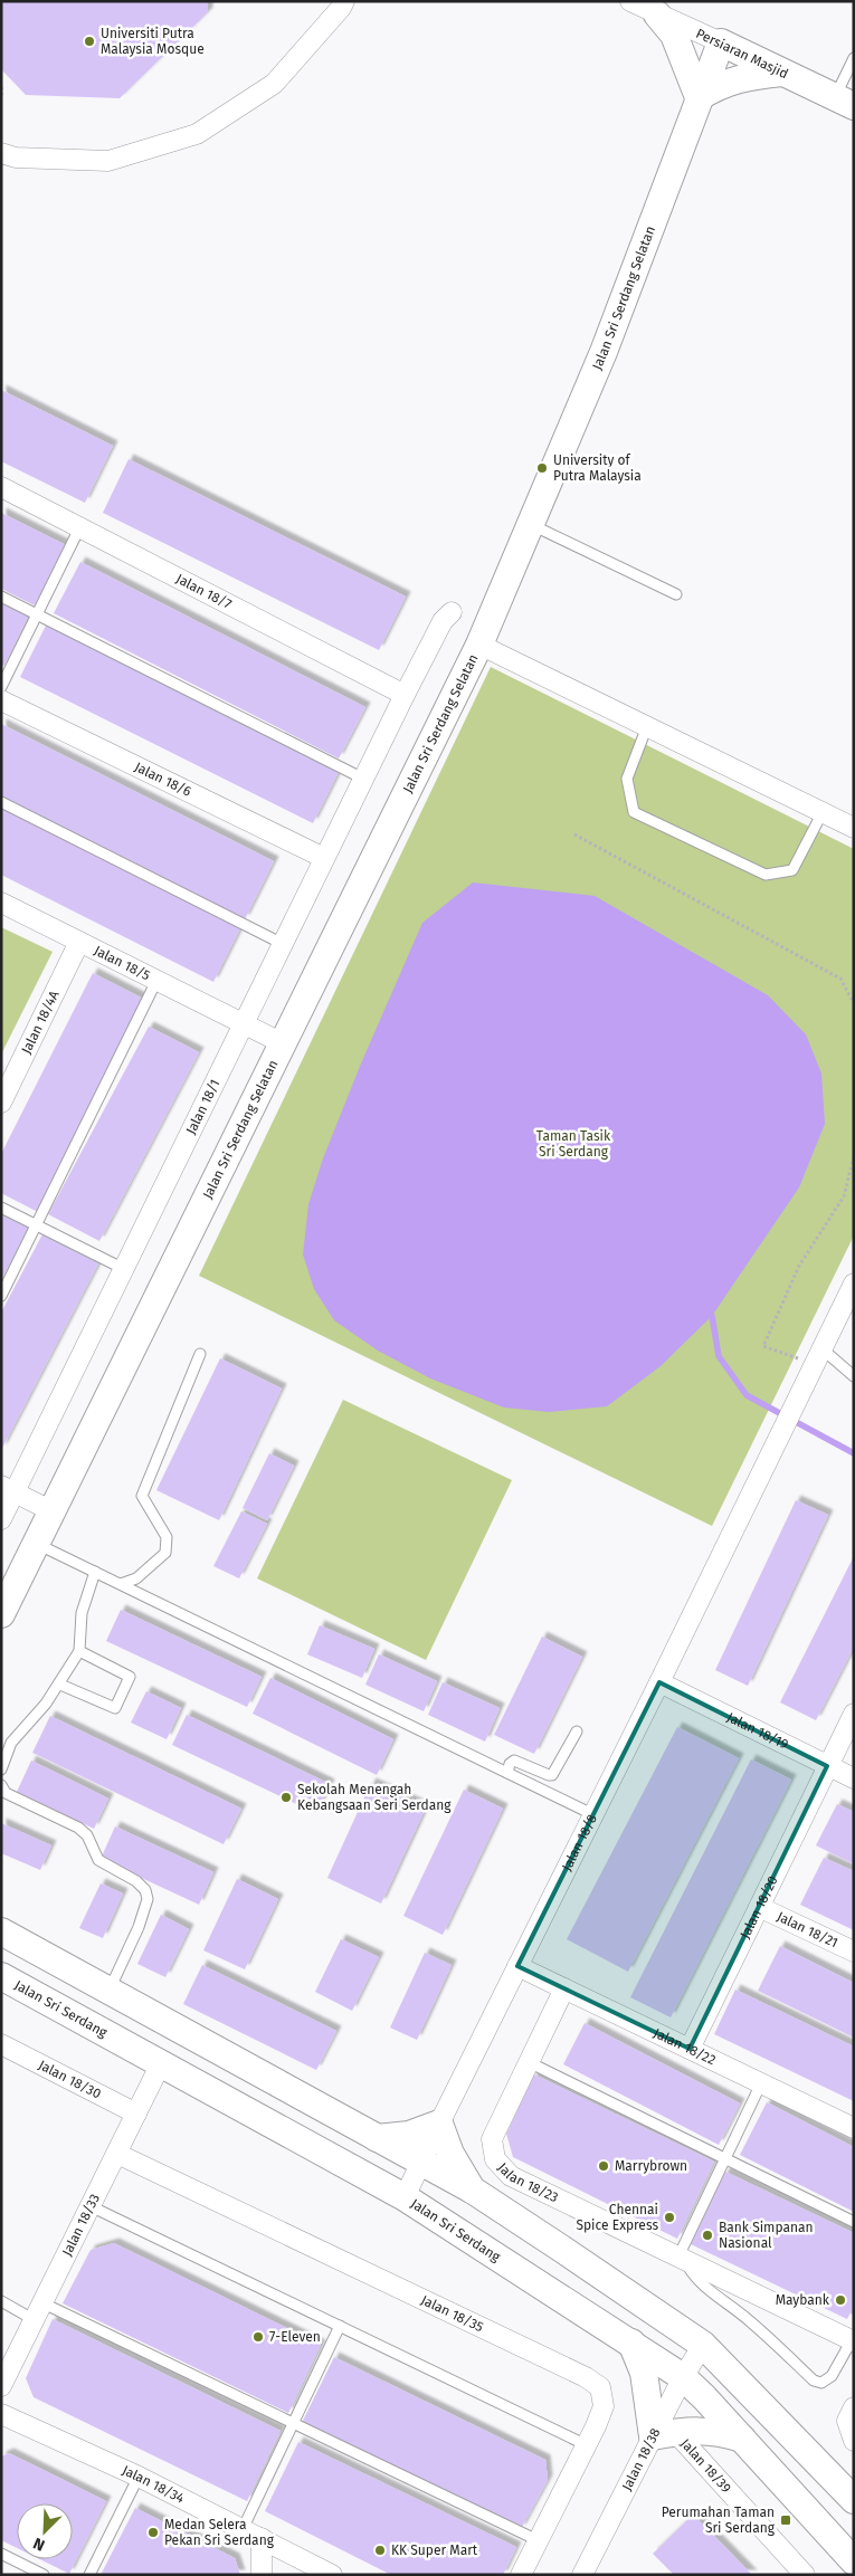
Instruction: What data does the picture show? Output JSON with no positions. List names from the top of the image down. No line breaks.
{"streets":{"street":["Persiaran Masjid","Jalan Sri Serdang Selatan","Jalan 18/7","Jalan 18/6","Jalan 18/5","Jalan 18/4A","Jalan 18/1","Jalan 18/19","Jalan 18/8","Jalan 18/20","Jalan 18/21","Jalan Sri Serdang","Jalan 18/22","Jalan 18/30","Jalan 18/23","Jalan 18/33","Jalan 18/35","Jalan 18/38","Jalan 18/39","Jalan 18/34"]},"crossings":[["Persiaran Masjid","Jalan Sri Serdang Selatan"],["Jalan Sri Serdang Selatan","Jalan 18/5"],["Jalan 18/7","Jalan 18/1"],["Jalan 18/6","Jalan 18/1"],["Jalan 18/5","Jalan 18/4A"],["Jalan 18/5","Jalan 18/1"],["Jalan 18/19","Jalan 18/8"],["Jalan 18/19","Jalan 18/20"],["Jalan 18/8","Jalan Sri Serdang"],["Jalan 18/8","Jalan 18/22"],["Jalan 18/20","Jalan 18/21"],["Jalan 18/20","Jalan 18/22"],["Jalan Sri Serdang","Jalan 18/33"],["Jalan Sri Serdang","Jalan 18/38"],["Jalan 18/22","Jalan 18/23"],["Jalan 18/30","Jalan 18/33"],["Jalan 18/33","Jalan 18/35"],["Jalan 18/38","Jalan 18/39"]],"parks":["Taman Tasik Sri Serdang"],"places":{"other":["Universiti Putra Malaysia Mosque","University of Putra Malaysia","Sekolah Menengah Kebangsaan Seri Serdang","Marrybrown","Chennai Spice Express","Bank Simpanan Nasional","Maybank","7-Eleven","Medan Selera Pekan Sri Serdang","KK Super Mart"],"transit":["Perumahan Taman Sri Serdang"]},"north":"bottom left"}
